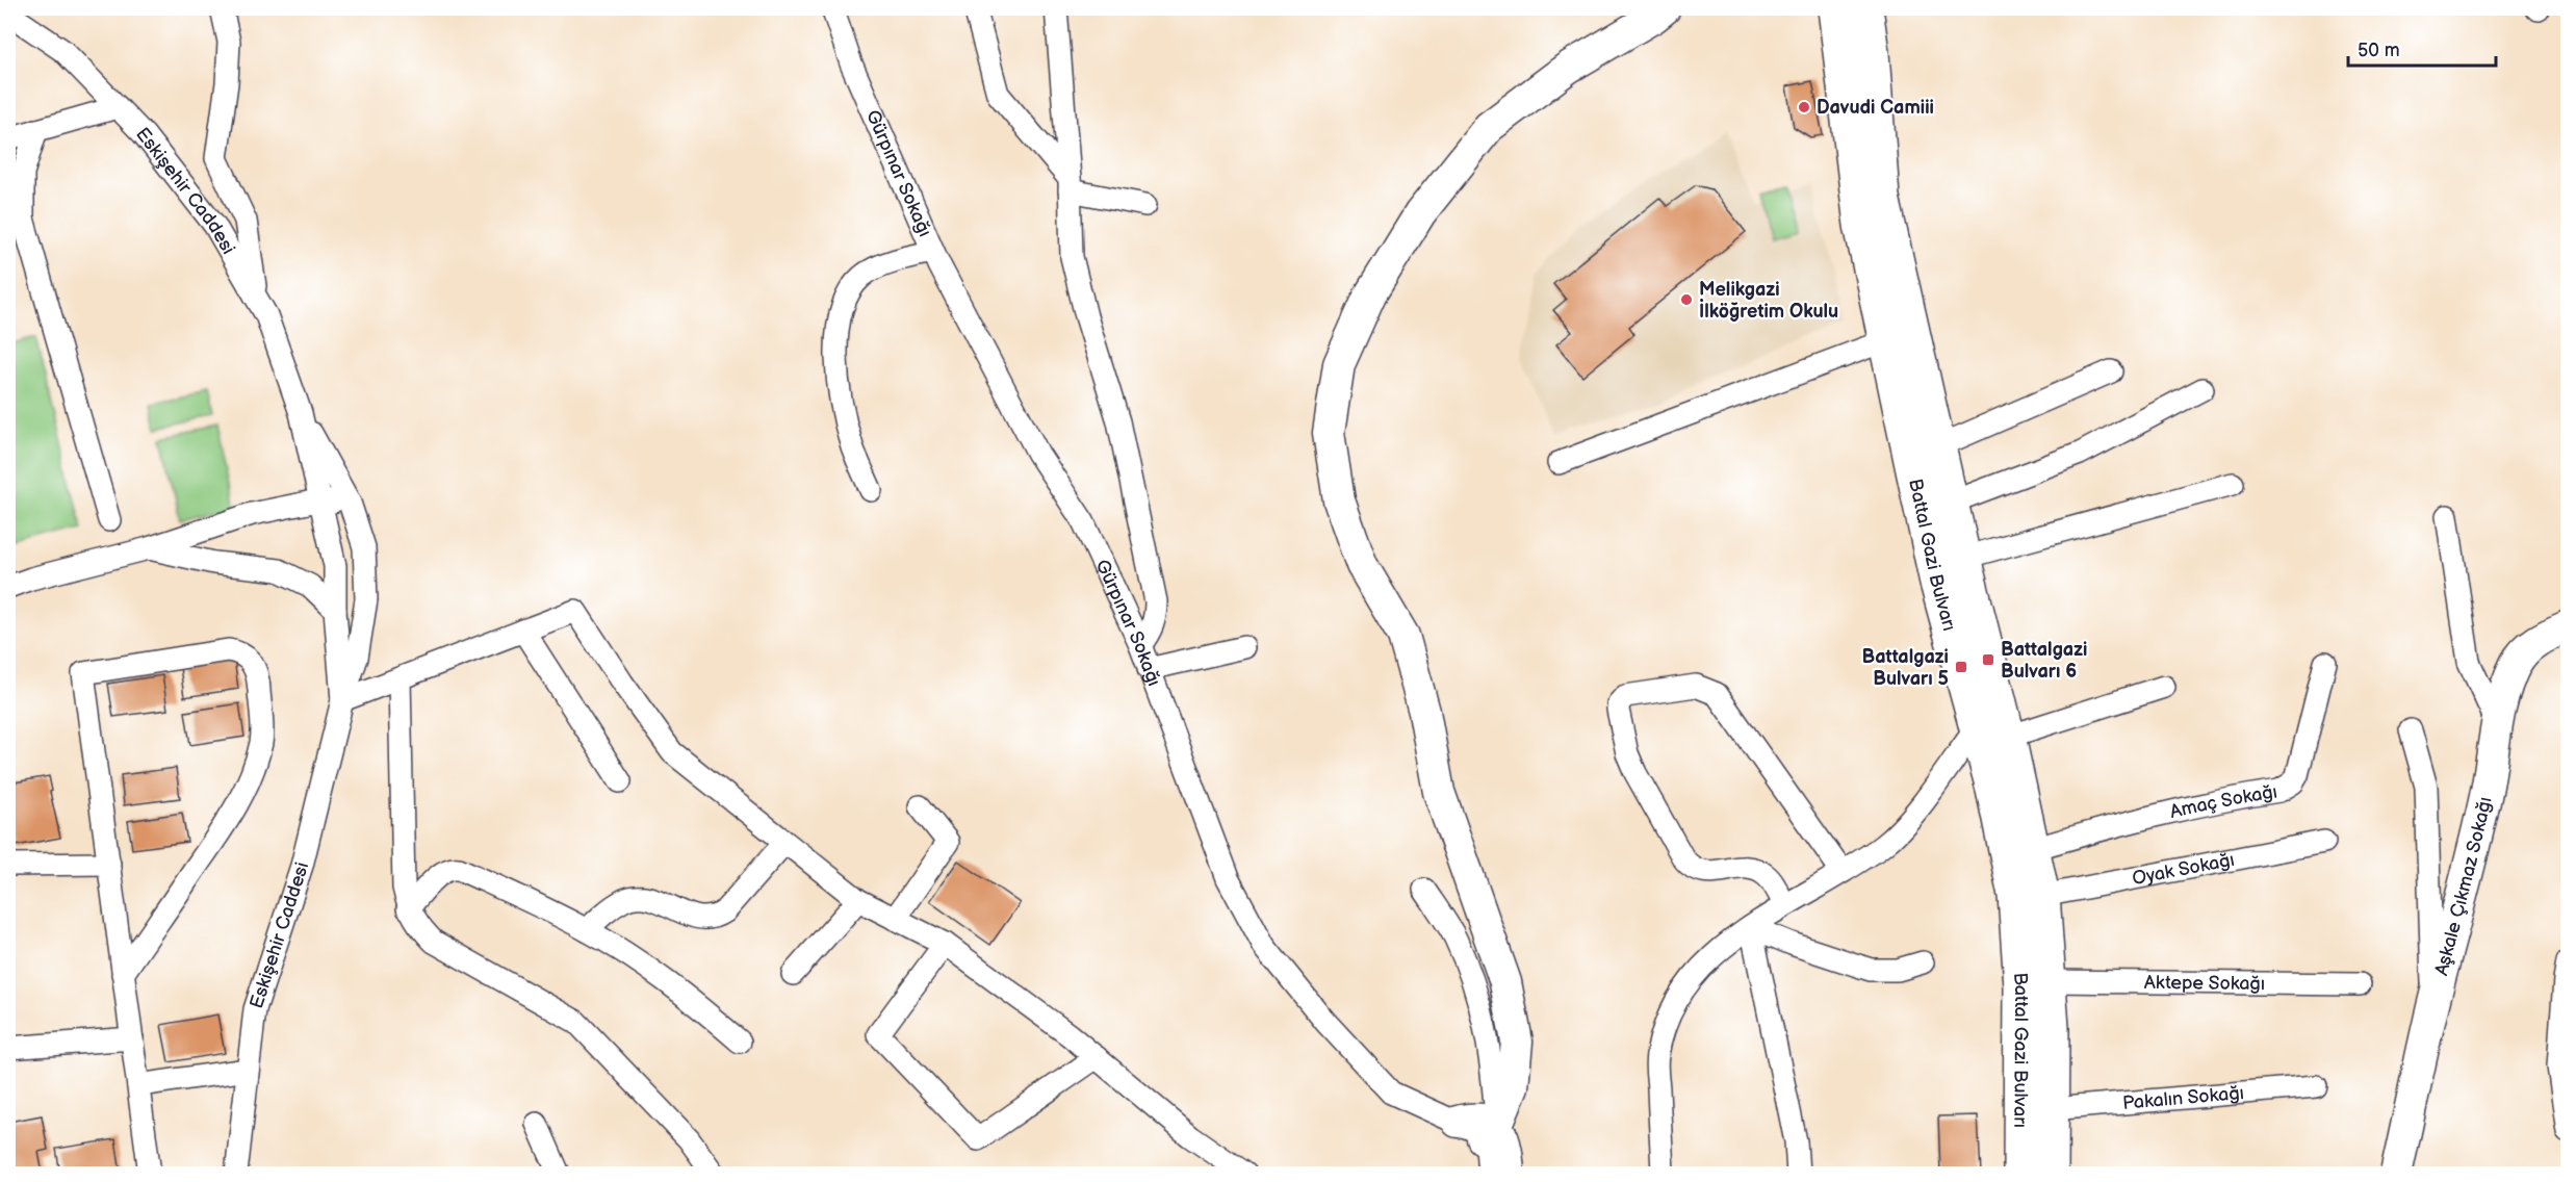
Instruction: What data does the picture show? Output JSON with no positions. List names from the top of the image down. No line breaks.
{"streets":{"main road":["Battal Gazi Bulvarı"],"street":["Gürpınar Sokağı","Eskişehir Caddesi","Amaç Sokağı","Oyak Sokağı","Aşkale Çıkmaz Sokağı","Aktepe Sokağı","Pakalın Sokağı"]},"crossings":[["Battal Gazi Bulvarı","Amaç Sokağı"],["Battal Gazi Bulvarı","Oyak Sokağı"],["Battal Gazi Bulvarı","Aktepe Sokağı"],["Battal Gazi Bulvarı","Pakalın Sokağı"]],"places":{"other":["Davudi Camiii","Melikgazi İlköğretim Okulu"],"transit":["Battalgazi Bulvarı 6","Battalgazi Bulvarı 5"]},"scale_bar":"50 m"}
